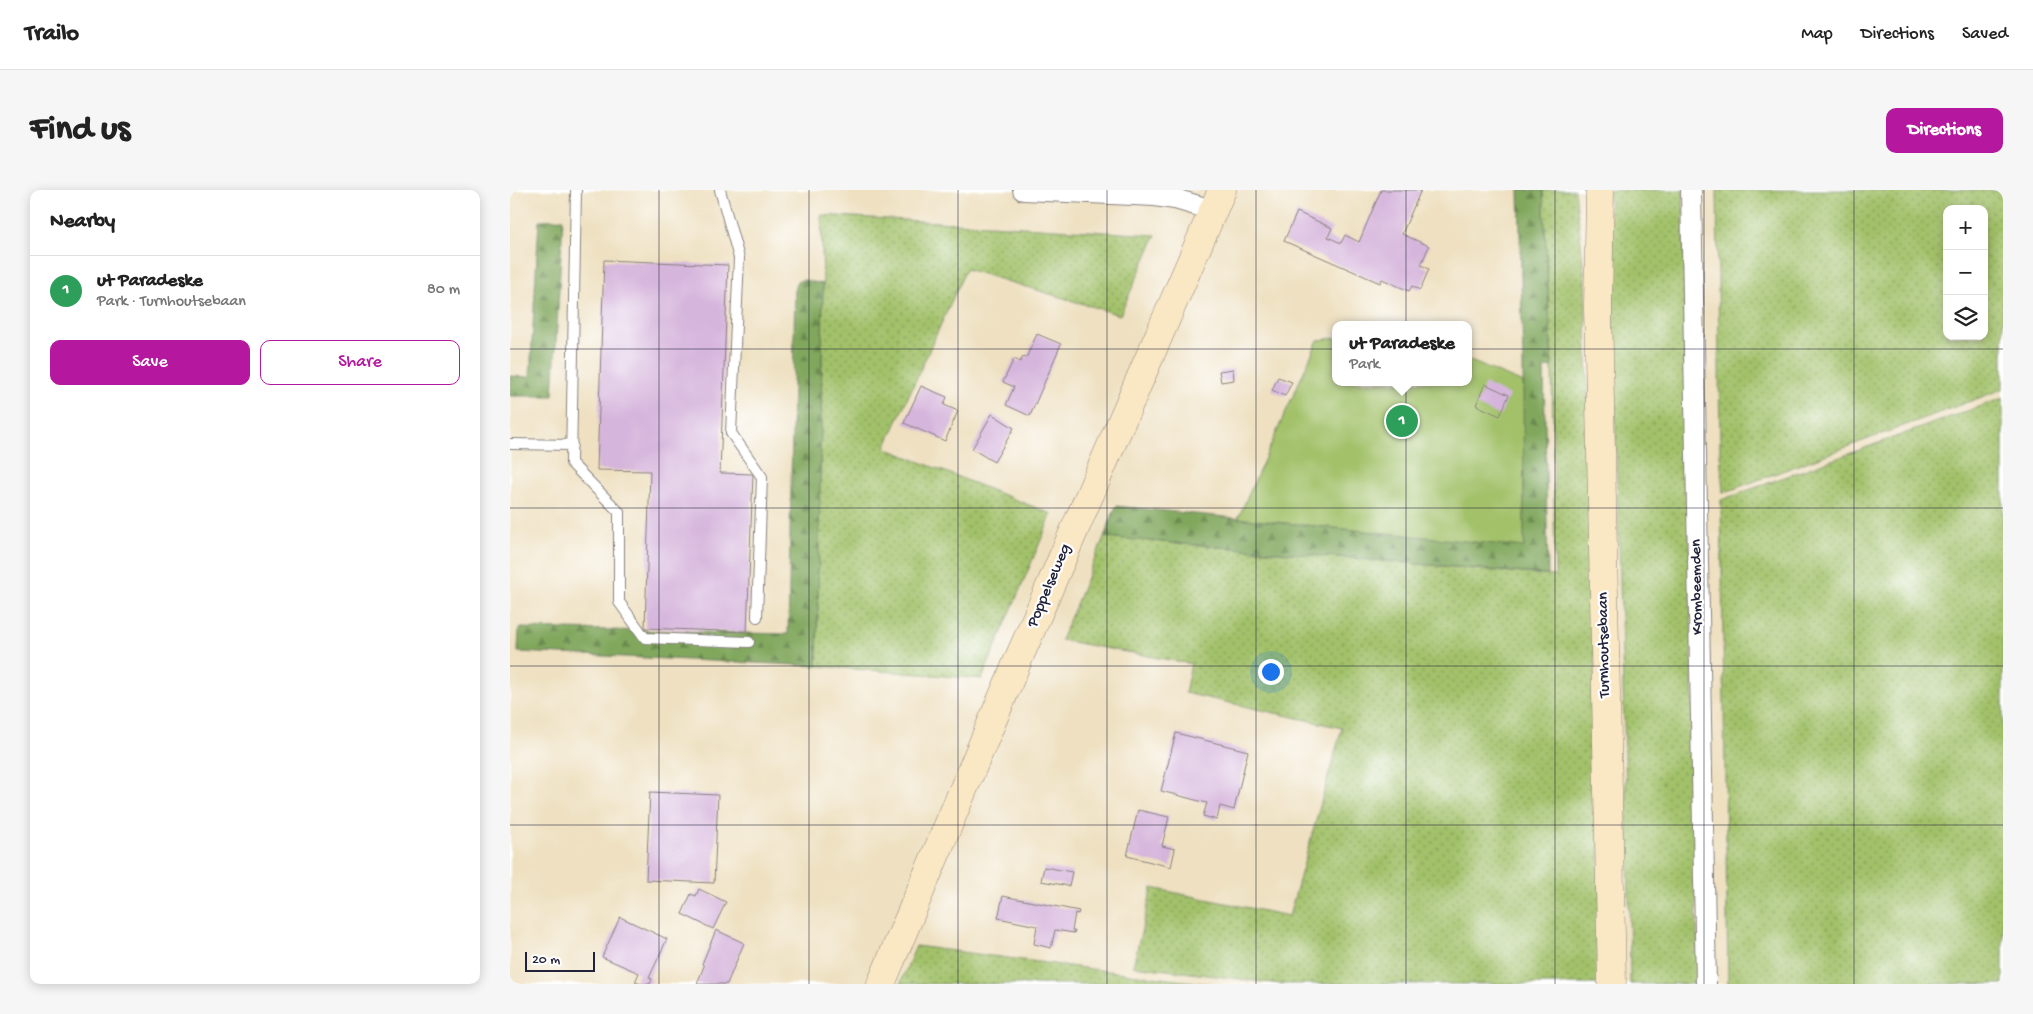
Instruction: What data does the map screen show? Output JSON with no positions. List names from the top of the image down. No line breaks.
{"streets":{"main road":["Poppelseweg","Turnhoutsebaan"],"street":["Krombeemden"]},"scale_bar":"20 m","page":{"header":"Trailo","nav":["Map","Directions","Saved"],"buttons":["Directions",["Save","Share"]],"title":"Find us","heading":"Nearby","map_buttons":["+","−"],"list":[{"mark":"1","name":"ut Paradeske","note":"Park · Turnhoutsebaan","value":"80 m"}],"popup":["ut Paradeske","Park"],"pins":"1","scale":"20 m"}}
